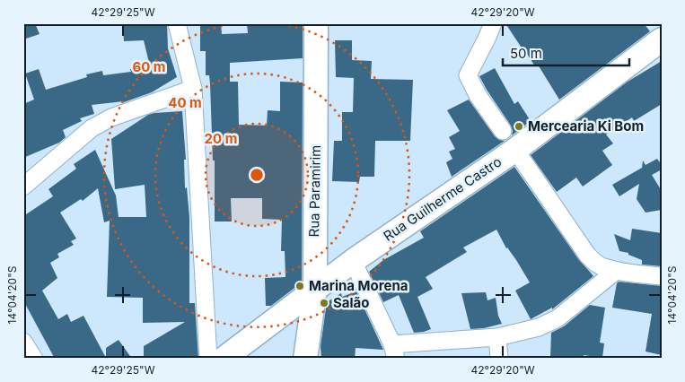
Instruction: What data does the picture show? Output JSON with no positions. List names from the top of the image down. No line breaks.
{"streets":{"street":["Rua Paramirim","Rua Guilherme Castro"]},"crossings":[["Rua Paramirim","Rua Guilherme Castro"]],"places":["Mercearia Ki Bom","Marina Morena","Salão"],"scale_bar":"50 m","coordinates":["42°29'25\"W","42°29'20\"W","14°04'20\"S"],"rings":["60 m","40 m","20 m"]}
